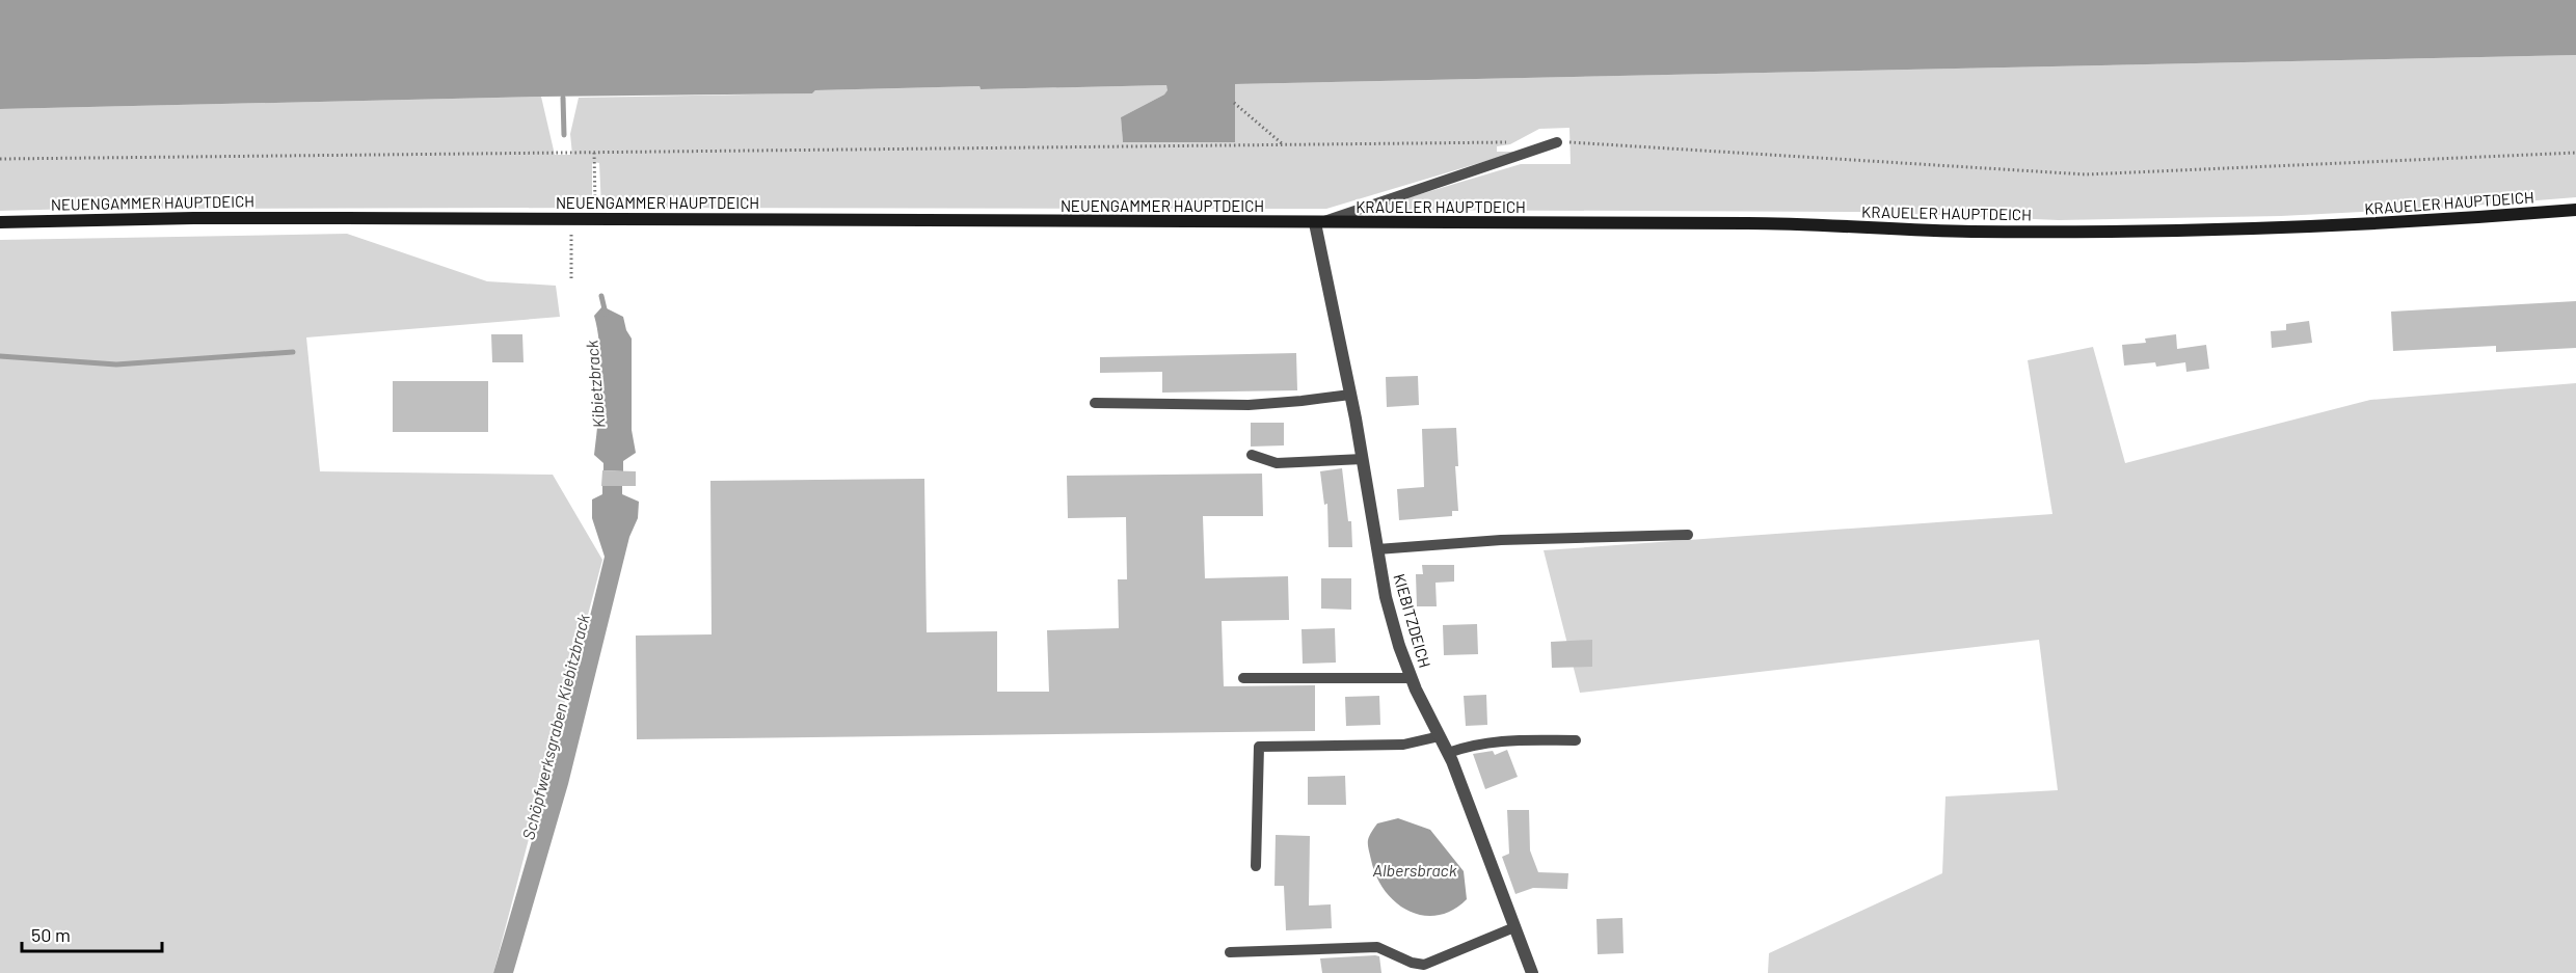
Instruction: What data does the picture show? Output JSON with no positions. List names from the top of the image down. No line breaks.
{"streets":{"street":["NEUENGAMMER HAUPTDEICH","KRAUELER HAUPTDEICH","KIEBITZDEICH"]},"crossings":[["NEUENGAMMER HAUPTDEICH","KRAUELER HAUPTDEICH"],["NEUENGAMMER HAUPTDEICH","KIEBITZDEICH"],["KRAUELER HAUPTDEICH","KIEBITZDEICH"]],"water":["Kibietzbrack","Schöpfwerksgraben Kiebitzbrack","Albersbrack"],"scale_bar":"50 m"}
